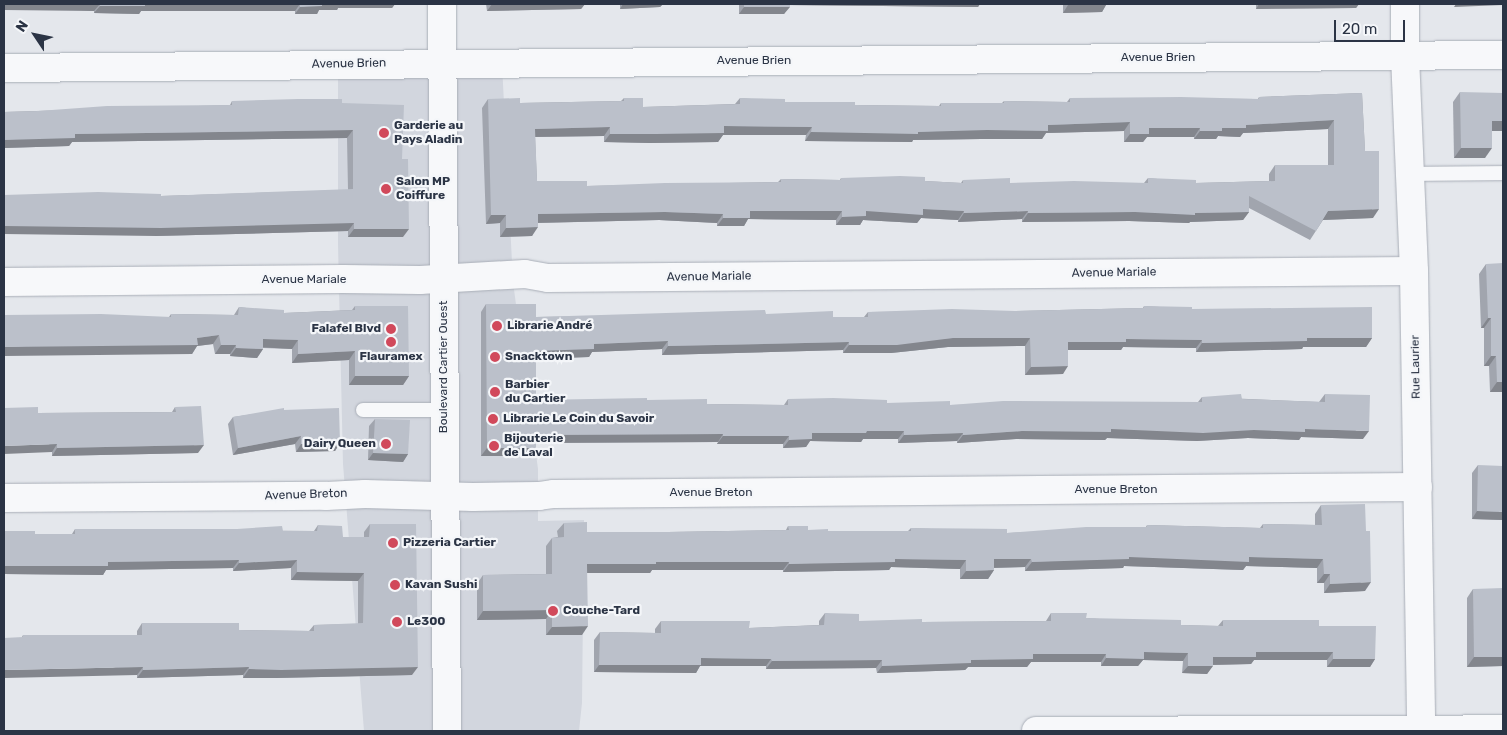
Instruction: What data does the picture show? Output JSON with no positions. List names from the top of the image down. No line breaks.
{"streets":{"street":["Avenue Brien","Avenue Mariale","Boulevard Cartier Ouest","Rue Laurier","Avenue Breton"]},"crossings":[["Avenue Brien","Boulevard Cartier Ouest"],["Avenue Brien","Rue Laurier"],["Avenue Mariale","Boulevard Cartier Ouest"],["Avenue Mariale","Rue Laurier"],["Boulevard Cartier Ouest","Avenue Breton"],["Rue Laurier","Avenue Breton"]],"places":["Garderie au Pays Aladin","Salon MP Coiffure","Librarie André","Falafel Blvd","Flauramex","Snacktown","Barbier du Cartier","Librarie Le Coin du Savoir","Dairy Queen","Bijouterie de Laval","Pizzeria Cartier","Kavan Sushi","Couche-Tard","Le300"],"scale_bar":"20 m","north":"top left"}
